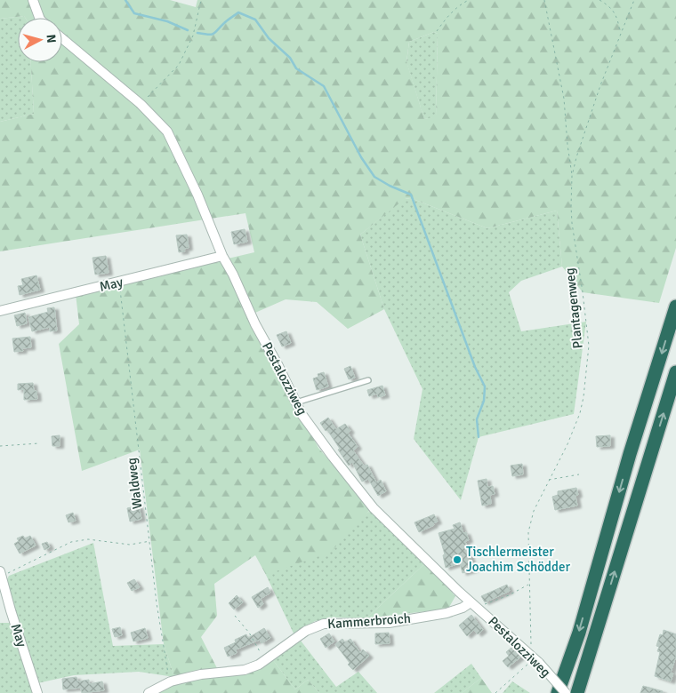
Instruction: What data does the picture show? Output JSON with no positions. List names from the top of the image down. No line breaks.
{"streets":{"street":["May","Pestalozziweg","Kammerbroich"],"path":["Plantagenweg","Waldweg"]},"crossings":[["May","Pestalozziweg"],["May","Waldweg"],["Plantagenweg","Pestalozziweg"],["Pestalozziweg","Kammerbroich"],["Waldweg","Kammerbroich"]],"places":["Tischlermeister Joachim Schödder"],"north":"right"}
